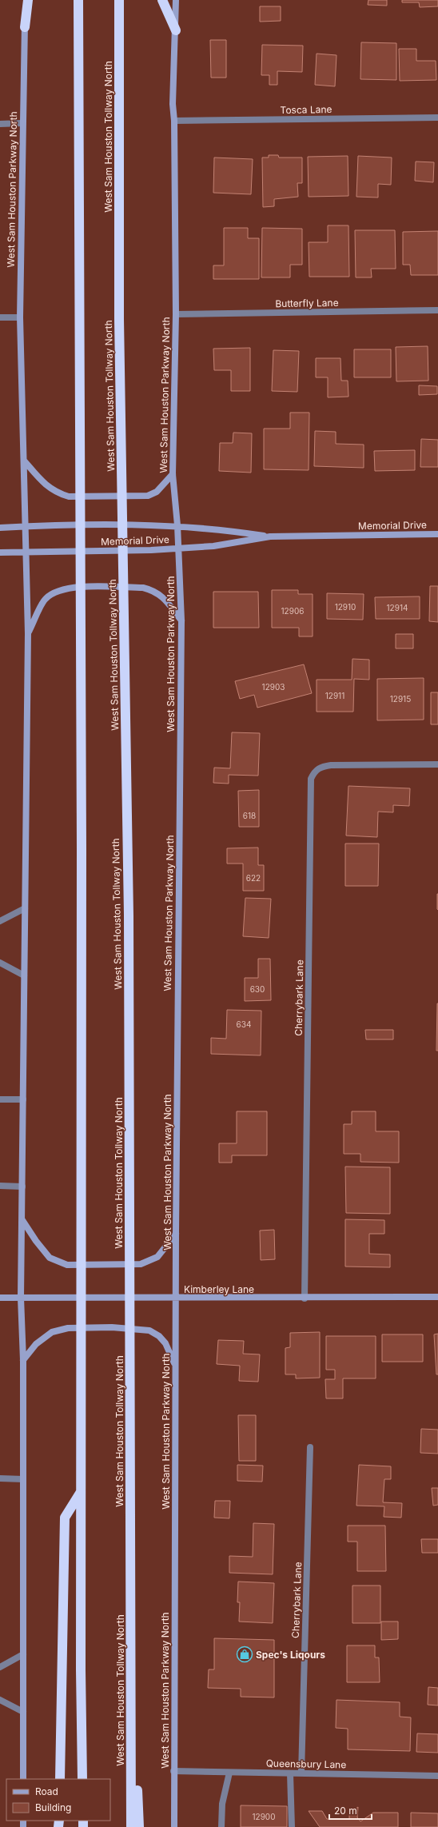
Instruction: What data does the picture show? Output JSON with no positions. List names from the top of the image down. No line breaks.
{"streets":{"highway":["West Sam Houston Tollway North"],"main road":["West Sam Houston Parkway North","Memorial Drive","Kimberley Lane"],"street":["Tosca Lane","Butterfly Lane","Cherrybark Lane","Queensbury Lane"]},"crossings":[["Tosca Lane","West Sam Houston Parkway North"],["West Sam Houston Parkway North","Butterfly Lane"],["West Sam Houston Parkway North","Memorial Drive"],["West Sam Houston Parkway North","Kimberley Lane"],["West Sam Houston Parkway North","Queensbury Lane"],["Cherrybark Lane","Kimberley Lane"],["Cherrybark Lane","Queensbury Lane"]],"places":{"shop":["Spec's Liqours"]},"house_numbers":["12910","12914","12906","12903","12911","12915","618","622","630","634","12900"],"legend":["Road","Building"],"scale_bar":"20 m"}
